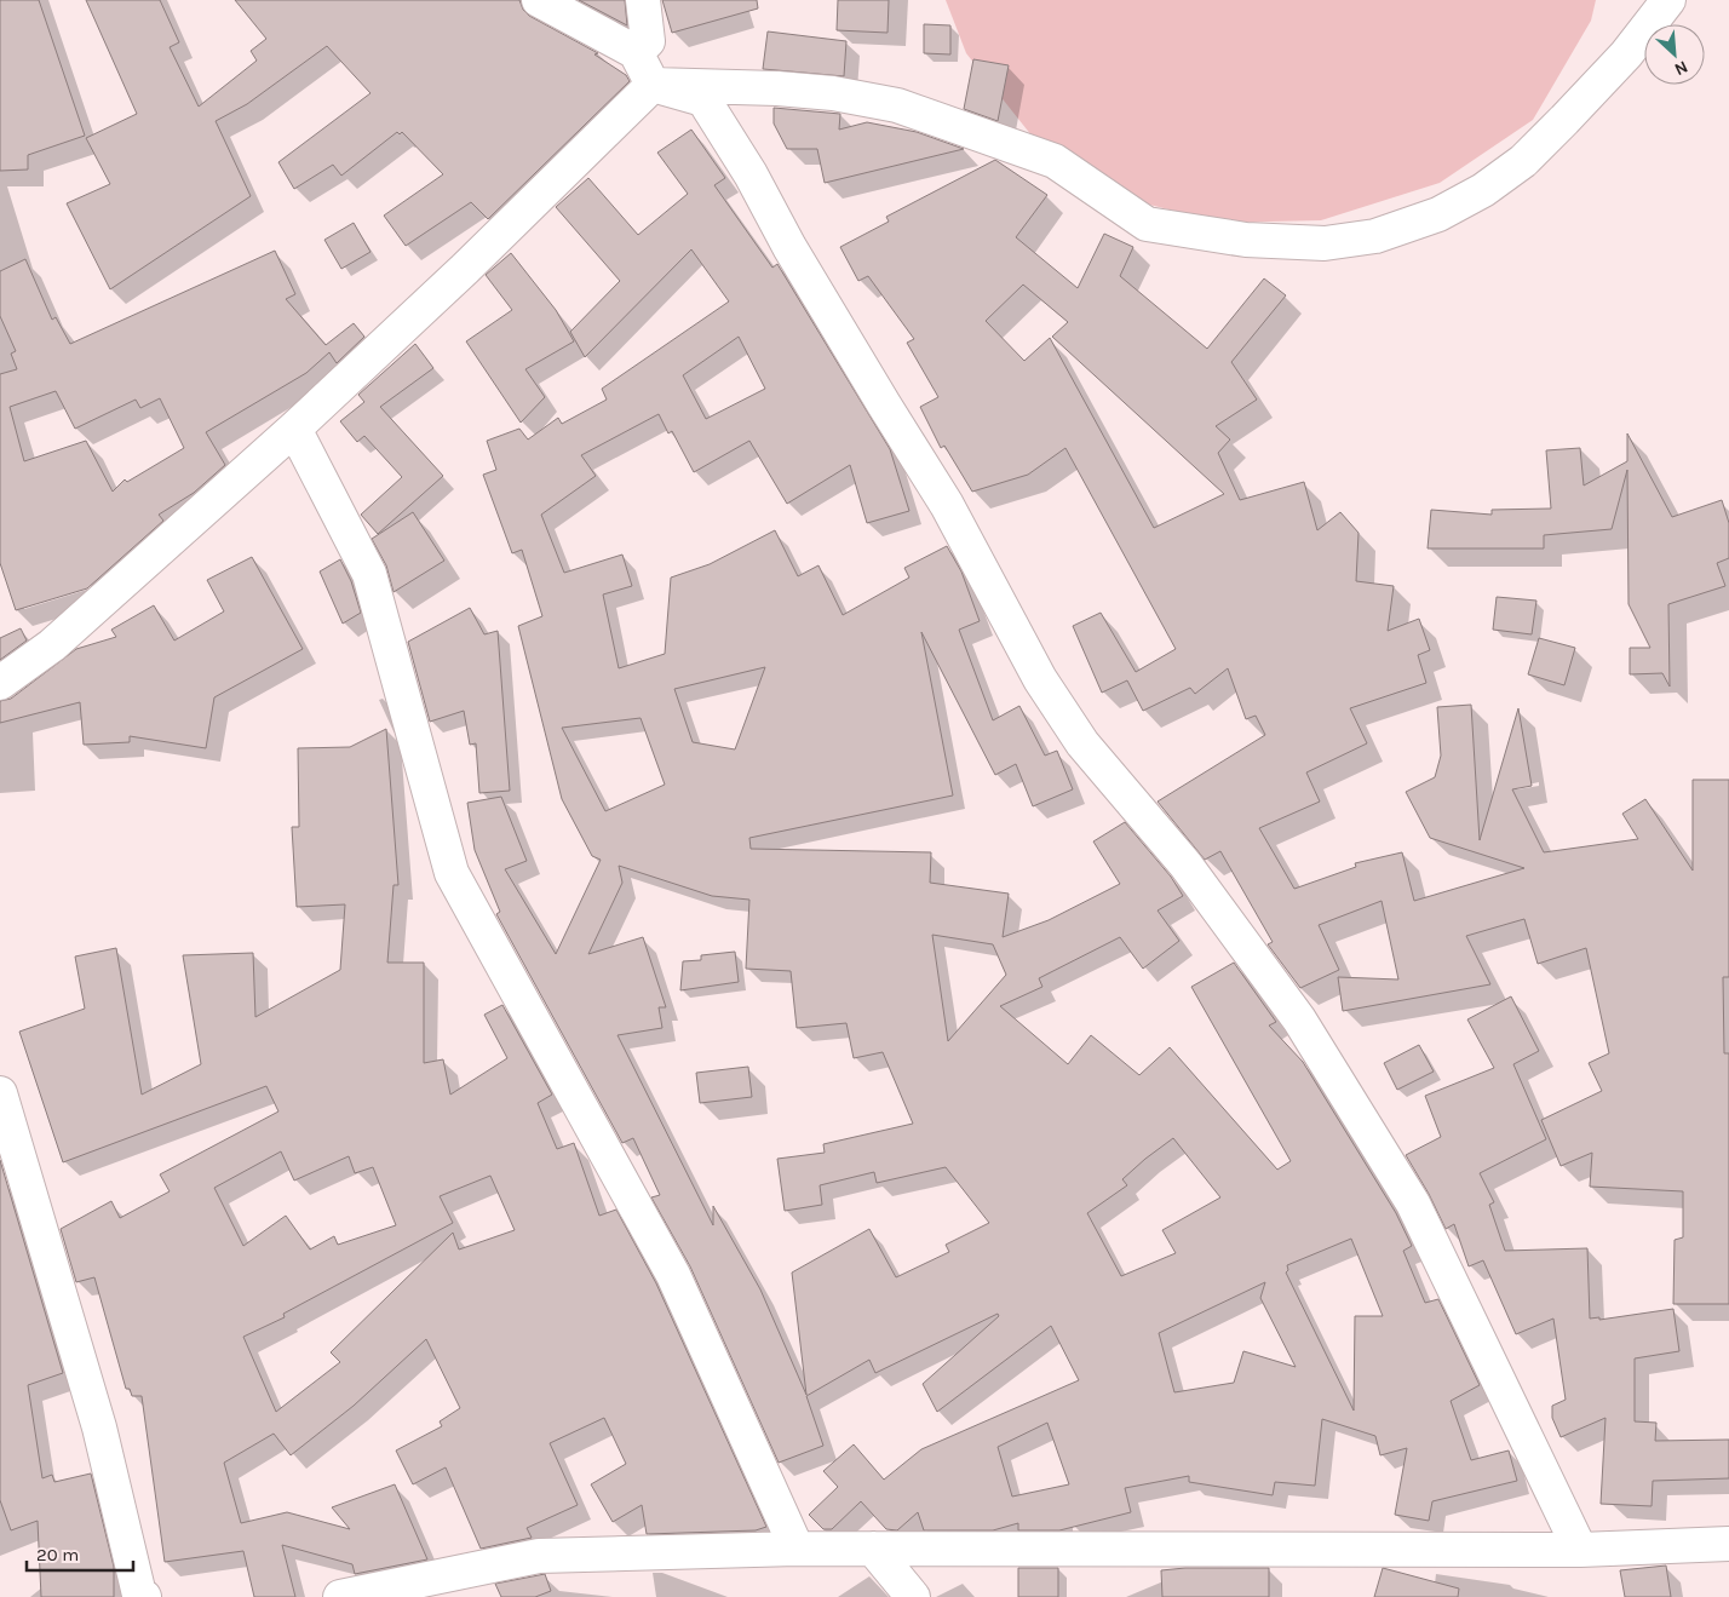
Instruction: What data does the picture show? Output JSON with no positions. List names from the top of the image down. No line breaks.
{"scale_bar":"20 m","north":"bottom right"}
